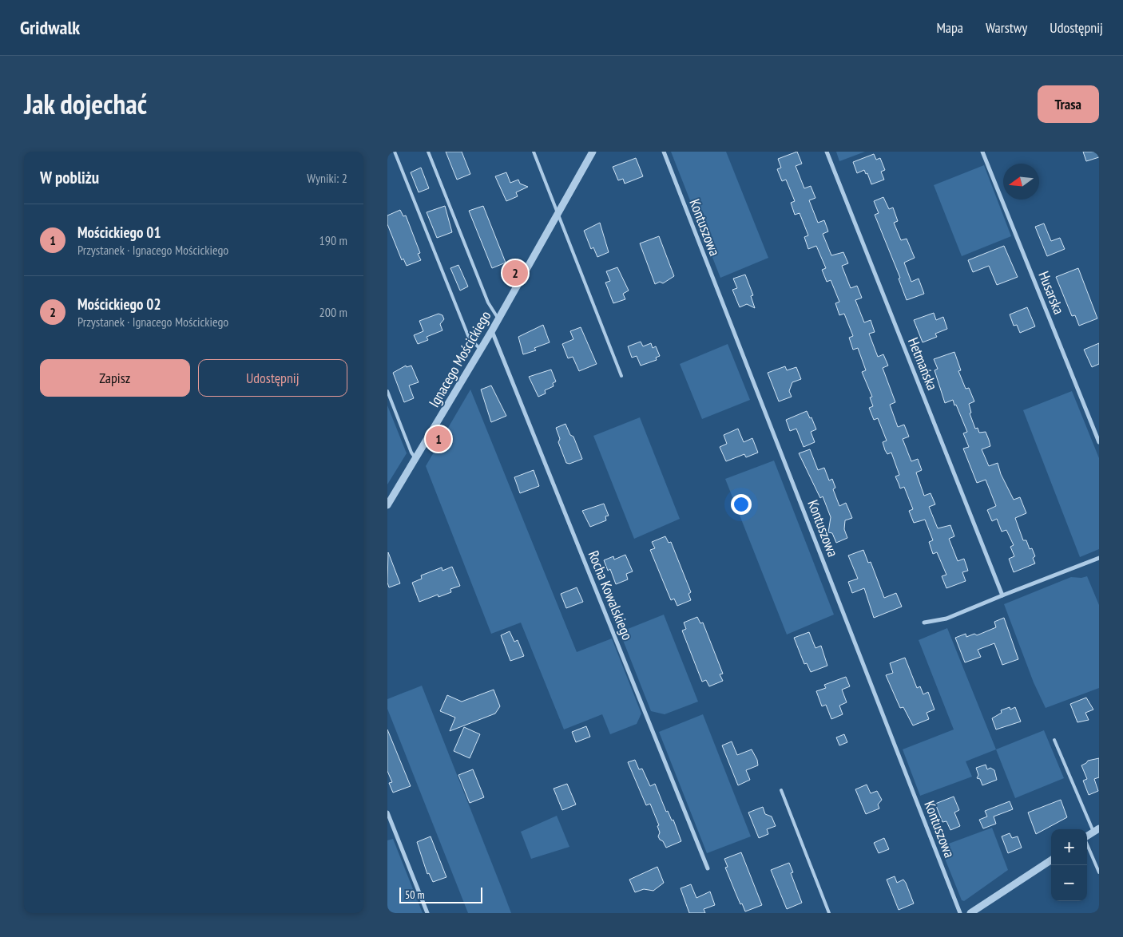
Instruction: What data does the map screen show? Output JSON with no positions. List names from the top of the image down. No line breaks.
{"streets":{"street":["Kontuszowa","Husarska","Ignacego Mościckiego","Hetmańska","Rocha Kowalskiego"]},"crossings":[["Ignacego Mościckiego","Rocha Kowalskiego"]],"scale_bar":"50 m","north":"left","page":{"header":"Gridwalk","nav":["Mapa","Warstwy","Udostępnij"],"title":"Jak dojechać","buttons":["Trasa",["Zapisz","Udostępnij"]],"heading":["W pobliżu","Wyniki: 2"],"list":[{"mark":"1","name":"Mościckiego 01","note":"Przystanek · Ignacego Mościckiego","value":"190 m"},{"mark":"2","name":"Mościckiego 02","note":"Przystanek · Ignacego Mościckiego","value":"200 m"}],"pins":["2","1"],"map_buttons":["+","−"],"scale":"50 m"}}
